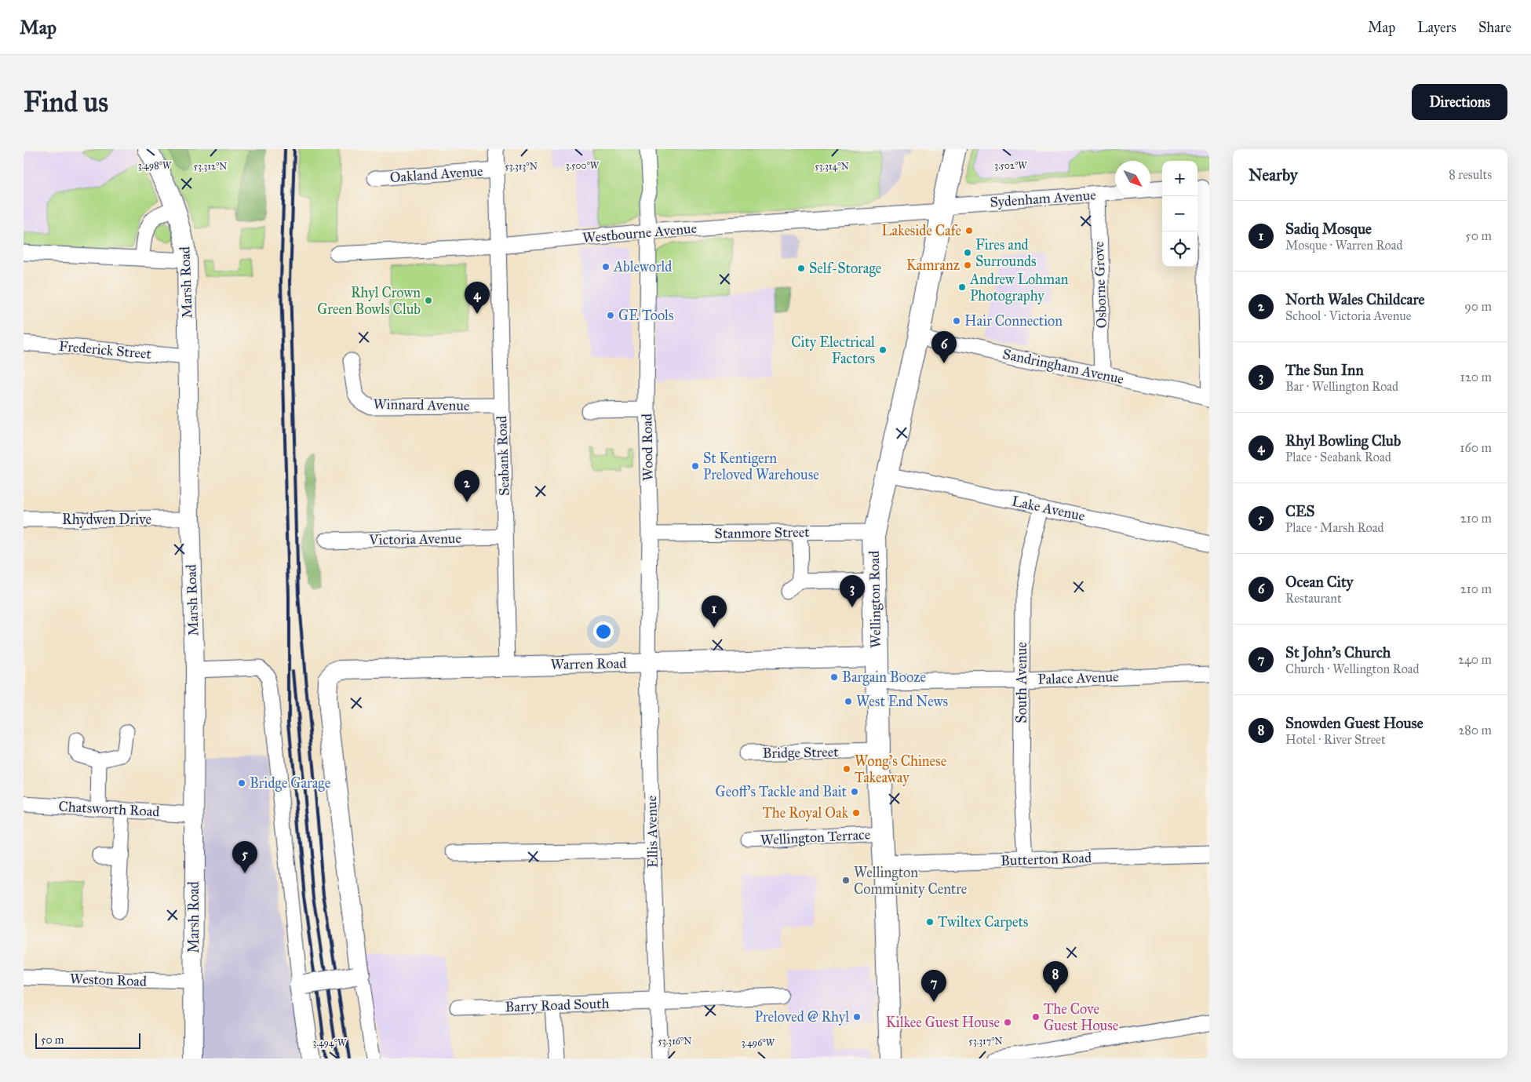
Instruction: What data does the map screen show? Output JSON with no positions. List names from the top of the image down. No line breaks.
{"streets":{"main road":["Wellington Road"],"street":["Oakland Avenue","Sydenham Avenue","Westbourne Avenue","Marsh Road","Osborne Grove","Frederick Street","Sandringham Avenue","Winnard Avenue","Wood Road","Seabank Road","Lake Avenue","Rhydwen Drive","Stanmore Street","Victoria Avenue","Warren Road","Palace Avenue","South Avenue","Bridge Street","Chatsworth Road","Ellis Avenue","Wellington Terrace","Butterton Road","Weston Road","Barry Road South"]},"crossings":[["Oakland Avenue","Westbourne Avenue"],["Oakland Avenue","Seabank Road"],["Sydenham Avenue","Westbourne Avenue"],["Sydenham Avenue","Osborne Grove"],["Sydenham Avenue","Wellington Road"],["Westbourne Avenue","Wood Road"],["Westbourne Avenue","Seabank Road"],["Westbourne Avenue","Wellington Road"],["Marsh Road","Frederick Street"],["Marsh Road","Rhydwen Drive"],["Marsh Road","Chatsworth Road"],["Marsh Road","Weston Road"],["Osborne Grove","Sandringham Avenue"],["Sandringham Avenue","Wellington Road"],["Winnard Avenue","Seabank Road"],["Wood Road","Stanmore Street"],["Wood Road","Warren Road"],["Wood Road","Ellis Avenue"],["Seabank Road","Victoria Avenue"],["Seabank Road","Warren Road"],["Lake Avenue","Wellington Road"],["Lake Avenue","South Avenue"],["Stanmore Street","Wellington Road"],["Wellington Road","Warren Road"],["Wellington Road","Palace Avenue"],["Wellington Road","Bridge Street"],["Wellington Road","Wellington Terrace"],["Wellington Road","Butterton Road"],["Warren Road","Ellis Avenue"],["Palace Avenue","South Avenue"],["South Avenue","Butterton Road"],["Ellis Avenue","Barry Road South"]],"places":["Lakeside Cafe","Fires and Surrounds","Kamranz","Ableworld","Self-Storage","Andrew Lohman Photography","Rhyl Crown Green Bowls Club","GE Tools","Hair Connection","City Electrical Factors","St Kentigern Preloved Warehouse","Bargain Booze","West End News","Wong's Chinese Takeaway","Bridge Garage","Geoff's Tackle and Bait","The Royal Oak","Wellington Community Centre","Twiltex Carpets","Preloved @ Rhyl","The Cove Guest House","Kilkee Guest House"],"scale_bar":"50 m","north":"bottom right","page":{"header":"Map","nav":["Map","Layers","Share"],"buttons":"Directions","title":"Find us","heading":["Nearby","8 results"],"map_buttons":["+","−"],"list":[{"mark":"1","name":"Sadiq Mosque","note":"Mosque · Warren Road","value":"50 m"},{"mark":"2","name":"North Wales Childcare","note":"School · Victoria Avenue","value":"90 m"},{"mark":"3","name":"The Sun Inn","note":"Bar · Wellington Road","value":"120 m"},{"mark":"4","name":"Rhyl Bowling Club","note":"Place · Seabank Road","value":"160 m"},{"mark":"5","name":"CES","note":"Place · Marsh Road","value":"210 m"},{"mark":"6","name":"Ocean City","note":"Restaurant","value":"210 m"},{"mark":"7","name":"St John's Church","note":"Church · Wellington Road","value":"240 m"},{"mark":"8","name":"Snowden Guest House","note":"Hotel · River Street","value":"280 m"}],"pins":["4","6","2","3","1","5","8","7"],"scale":"50 m"},"coordinates":["3.498°W","3.500°W","3.502°W","53.313°N","53.314°N","53.312°N","53.316°N","53.317°N","3.494°W","3.496°W"]}
